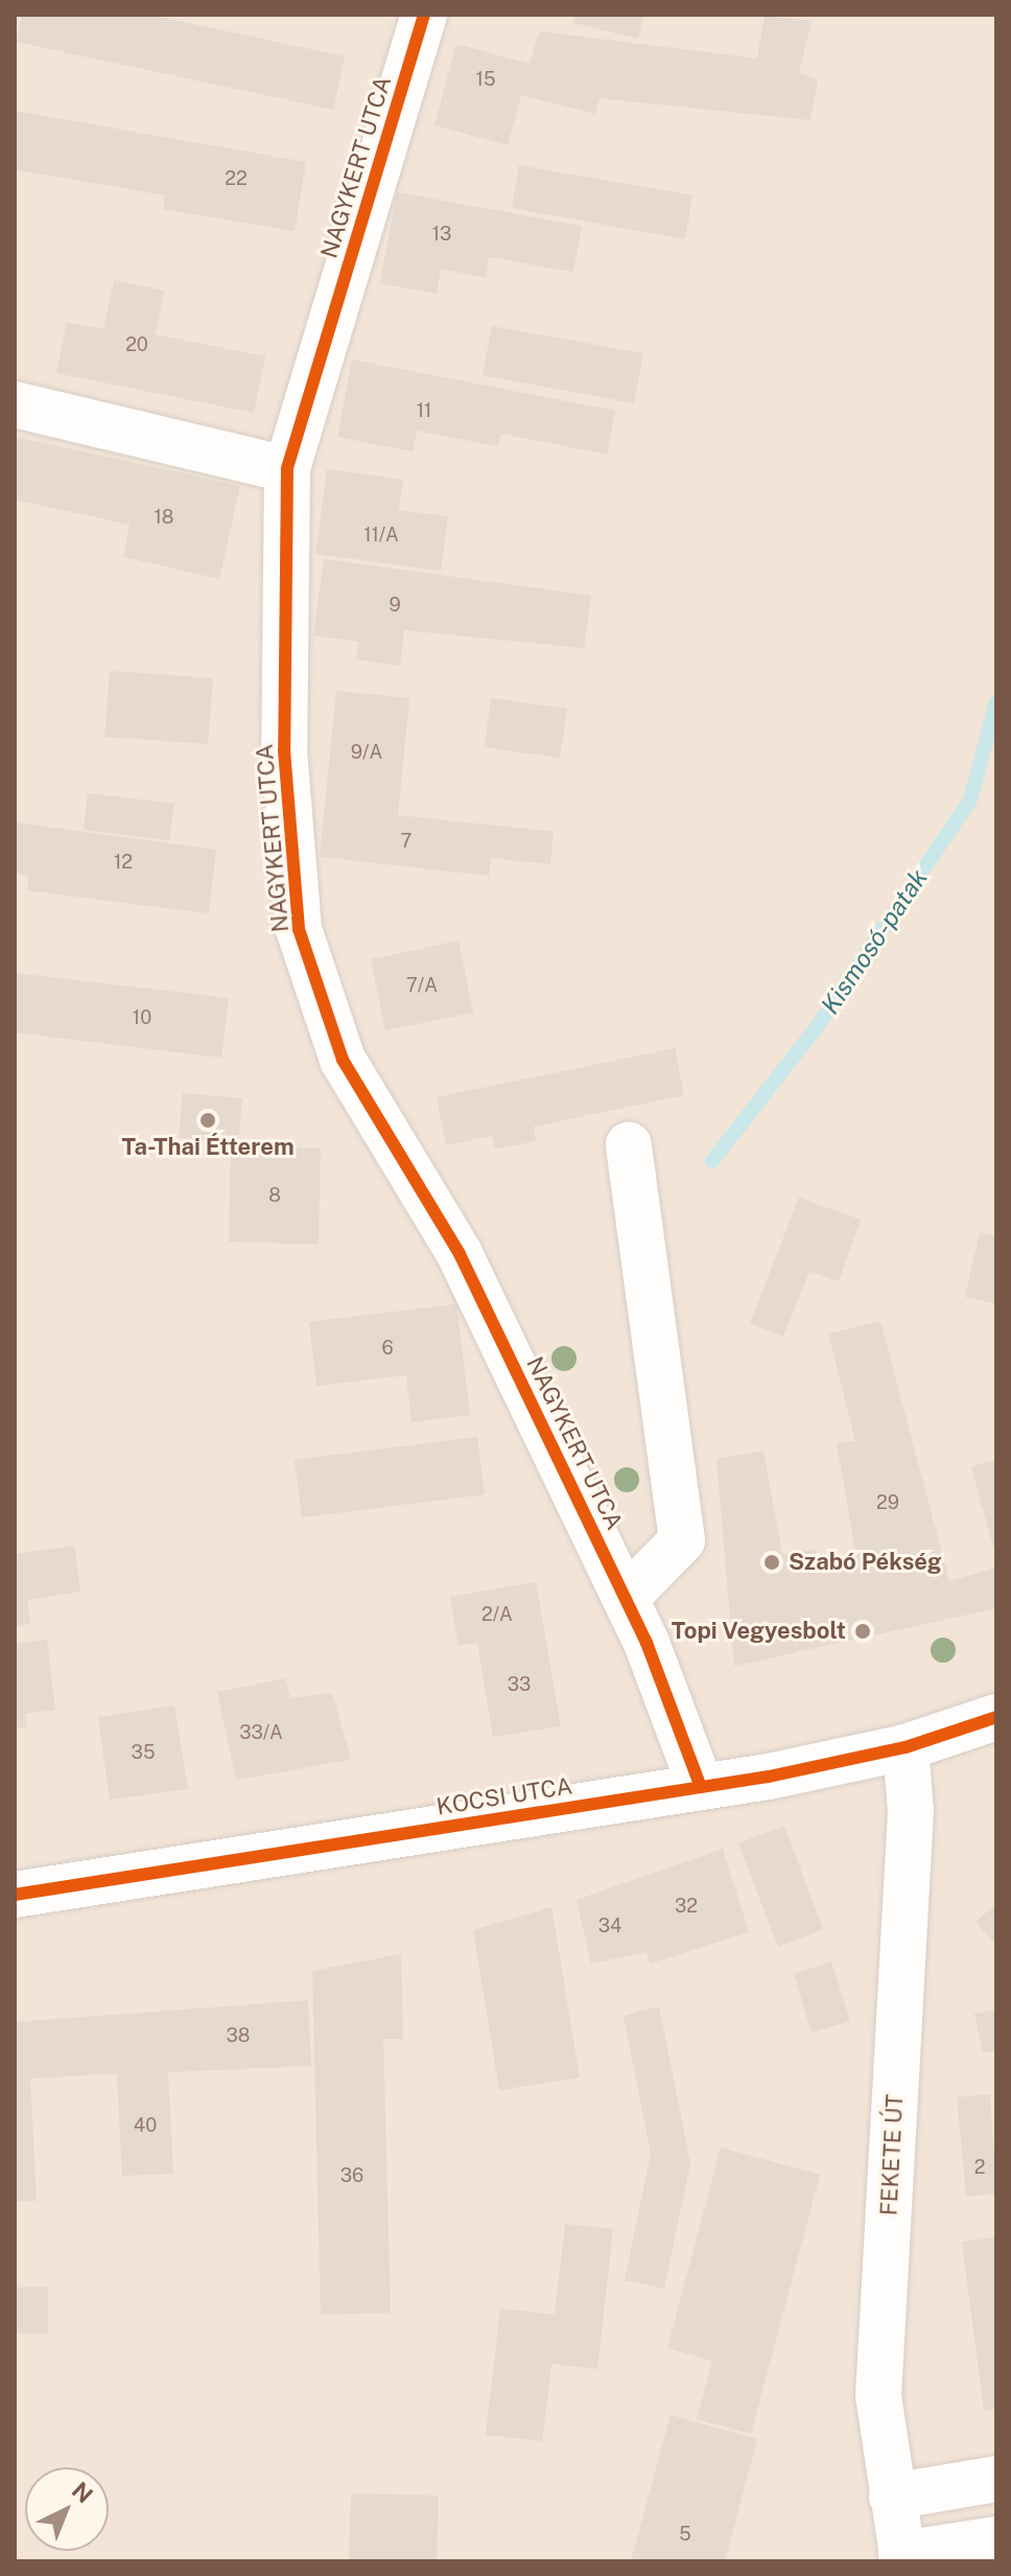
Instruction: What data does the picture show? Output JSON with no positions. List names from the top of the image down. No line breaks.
{"streets":{"street":["NAGYKERT UTCA","KOCSI UTCA","FEKETE ÚT"]},"crossings":[["NAGYKERT UTCA","KOCSI UTCA"],["KOCSI UTCA","FEKETE ÚT"]],"water":["Kismosó-patak"],"places":["Ta-Thai Étterem","Szabó Pékség","Topi Vegyesbolt"],"house_numbers":["15","22","13","20","11","18","11/A","9","9/A","7","12","7/A","10","8","6","29","2/A","33","33/A","35","32","34","38","40","2","36","5"],"north":"top right"}
